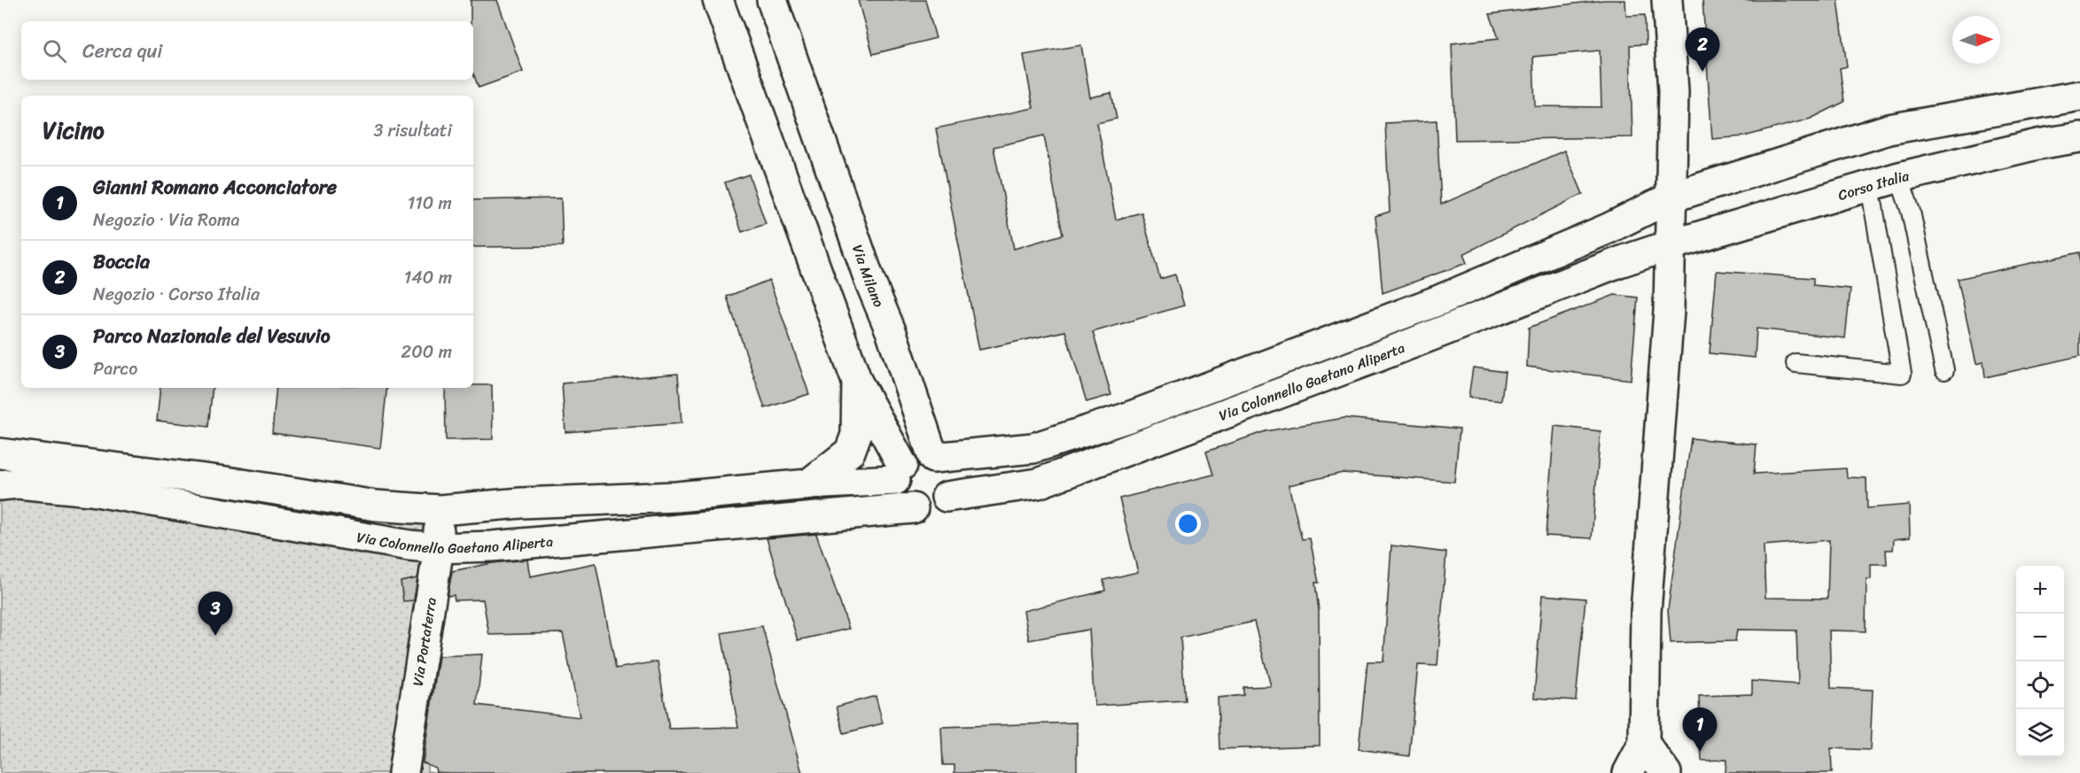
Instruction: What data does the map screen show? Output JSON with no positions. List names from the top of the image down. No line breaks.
{"streets":{"street":["Corso Italia","Via Milano","Via Colonnello Gaetano Aliperta","Via Portaterra"]},"crossings":[["Corso Italia","Via Colonnello Gaetano Aliperta"],["Via Milano","Via Colonnello Gaetano Aliperta"],["Via Colonnello Gaetano Aliperta","Via Portaterra"]],"north":"right","page":{"search":"Cerca qui","pins":["2","3","1"],"heading":["Vicino","3 risultati"],"list":[{"mark":"1","name":"Gianni Romano Acconciatore","note":"Negozio · Via Roma","value":"110 m"},{"mark":"2","name":"Boccia","note":"Negozio · Corso Italia","value":"140 m"},{"mark":"3","name":"Parco Nazionale del Vesuvio","note":"Parco","value":"200 m"}],"map_buttons":["+","−"]}}
